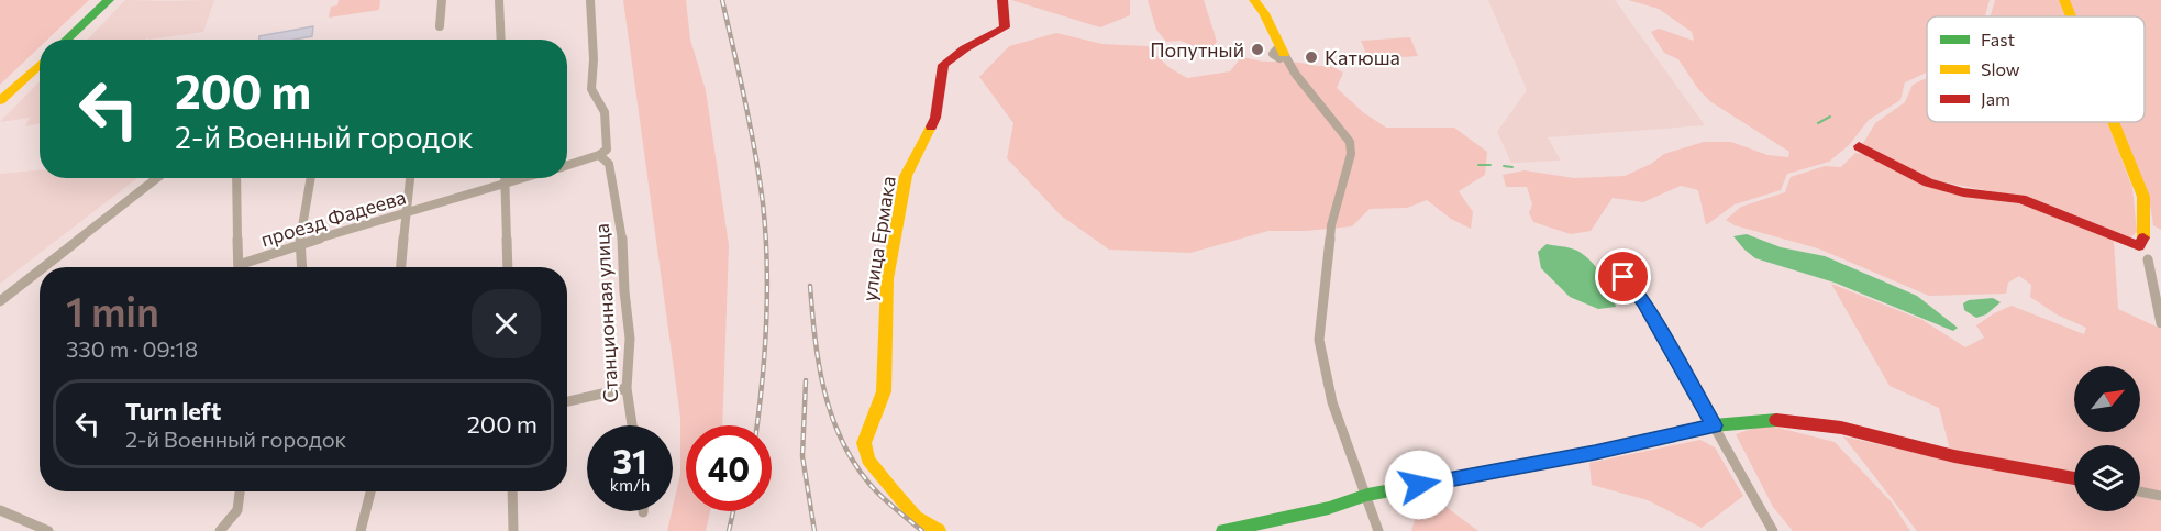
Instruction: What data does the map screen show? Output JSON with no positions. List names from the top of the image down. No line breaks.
{"streets":{"street":["проезд Фадеева","улица Ермака","Станционная улица"]},"places":["Попутный","Катюша"],"legend":["Fast","Slow","Jam"],"north":"top right","page":{"turn":["200 m","2-й Военный городок"],"heading":["1 min","330 m · 09:18"],"list":[{"name":"Turn left","note":"2-й Военный городок","value":"200 m"}],"speed":"31 km/h","limit":"40"}}
